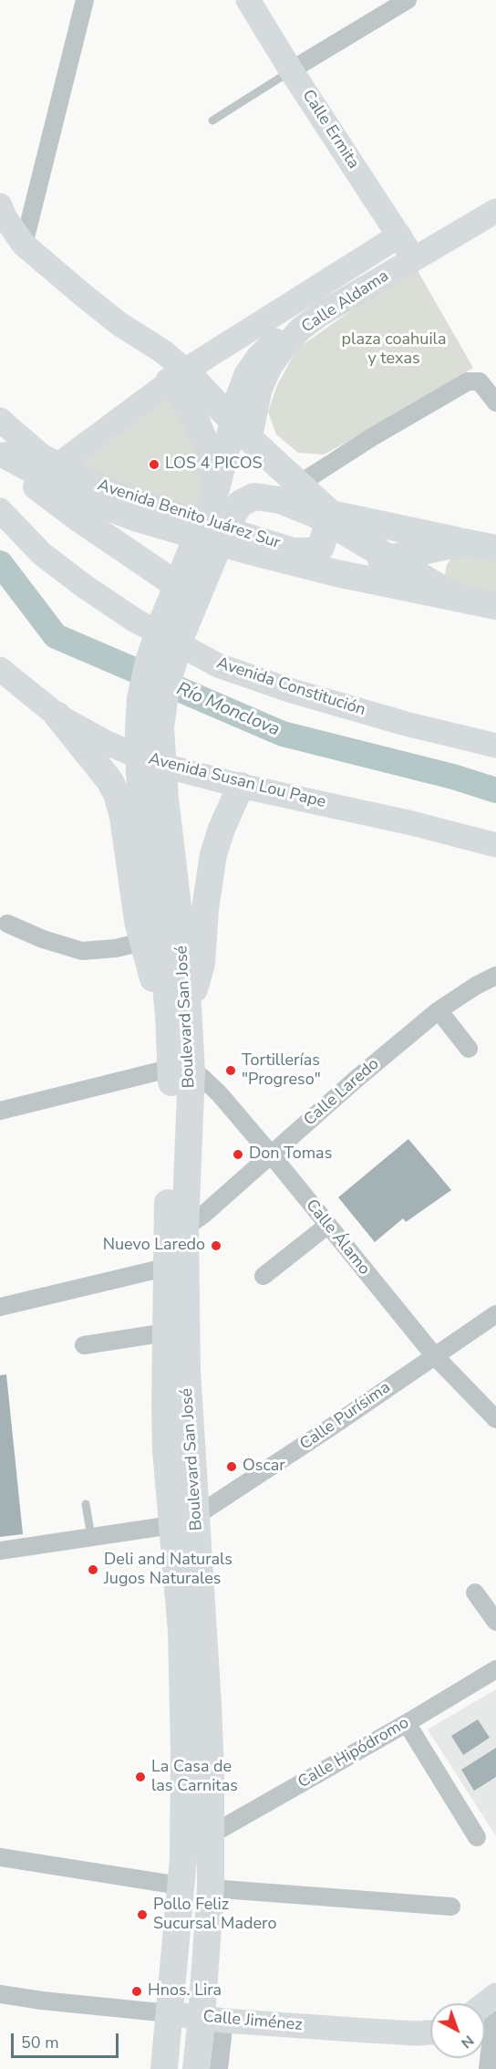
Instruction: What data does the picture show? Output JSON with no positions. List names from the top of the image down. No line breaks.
{"streets":{"main road":["Avenida Benito Juárez Sur","Boulevard San José"],"street":["Calle Ermita","Calle Aldama","Avenida Constitución","Avenida Susan Lou Pape","Calle Laredo","Calle Álamo","Calle Purísima","Calle Hipódromo","Calle Jiménez"]},"crossings":[["Calle Ermita","Calle Aldama"],["Boulevard San José","Calle Laredo"],["Boulevard San José","Calle Álamo"],["Boulevard San José","Calle Purísima"],["Boulevard San José","Calle Hipódromo"],["Boulevard San José","Calle Jiménez"],["Calle Laredo","Calle Álamo"],["Calle Álamo","Calle Purísima"]],"water":["Río Monclova"],"parks":["plaza coahuila y texas"],"places":["LOS 4 PICOS","Tortillerías \"Progreso\"","Don Tomas","Nuevo Laredo","Oscar","Deli and Naturals Jugos Naturales","La Casa de las Carnitas","Pollo Feliz Sucursal Madero","Hnos. Lira"],"scale_bar":"50 m","north":"bottom right"}
